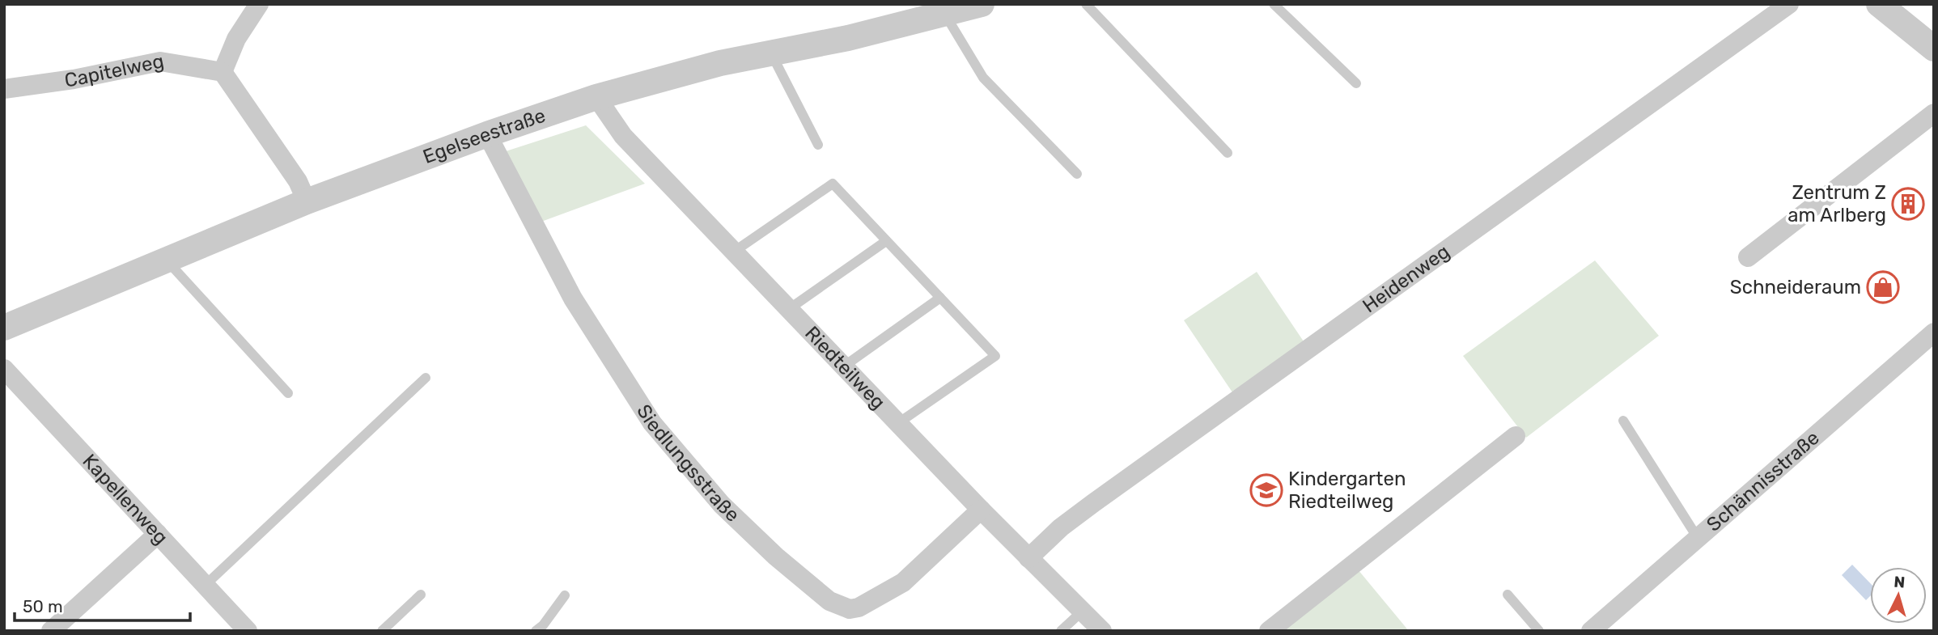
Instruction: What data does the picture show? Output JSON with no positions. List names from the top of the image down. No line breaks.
{"streets":{"street":["Capitelweg","Egelseestraße","Heidenweg","Riedteilweg","Siedlungsstraße","Schännisstraße","Kapellenweg"]},"crossings":[["Egelseestraße","Riedteilweg"],["Egelseestraße","Siedlungsstraße"],["Heidenweg","Riedteilweg"],["Riedteilweg","Siedlungsstraße"]],"places":{"building":["Zentrum Z am Arlberg"],"shop":["Schneideraum"],"school or university":["Kindergarten Riedteilweg"]},"scale_bar":"50 m","north":"top"}
